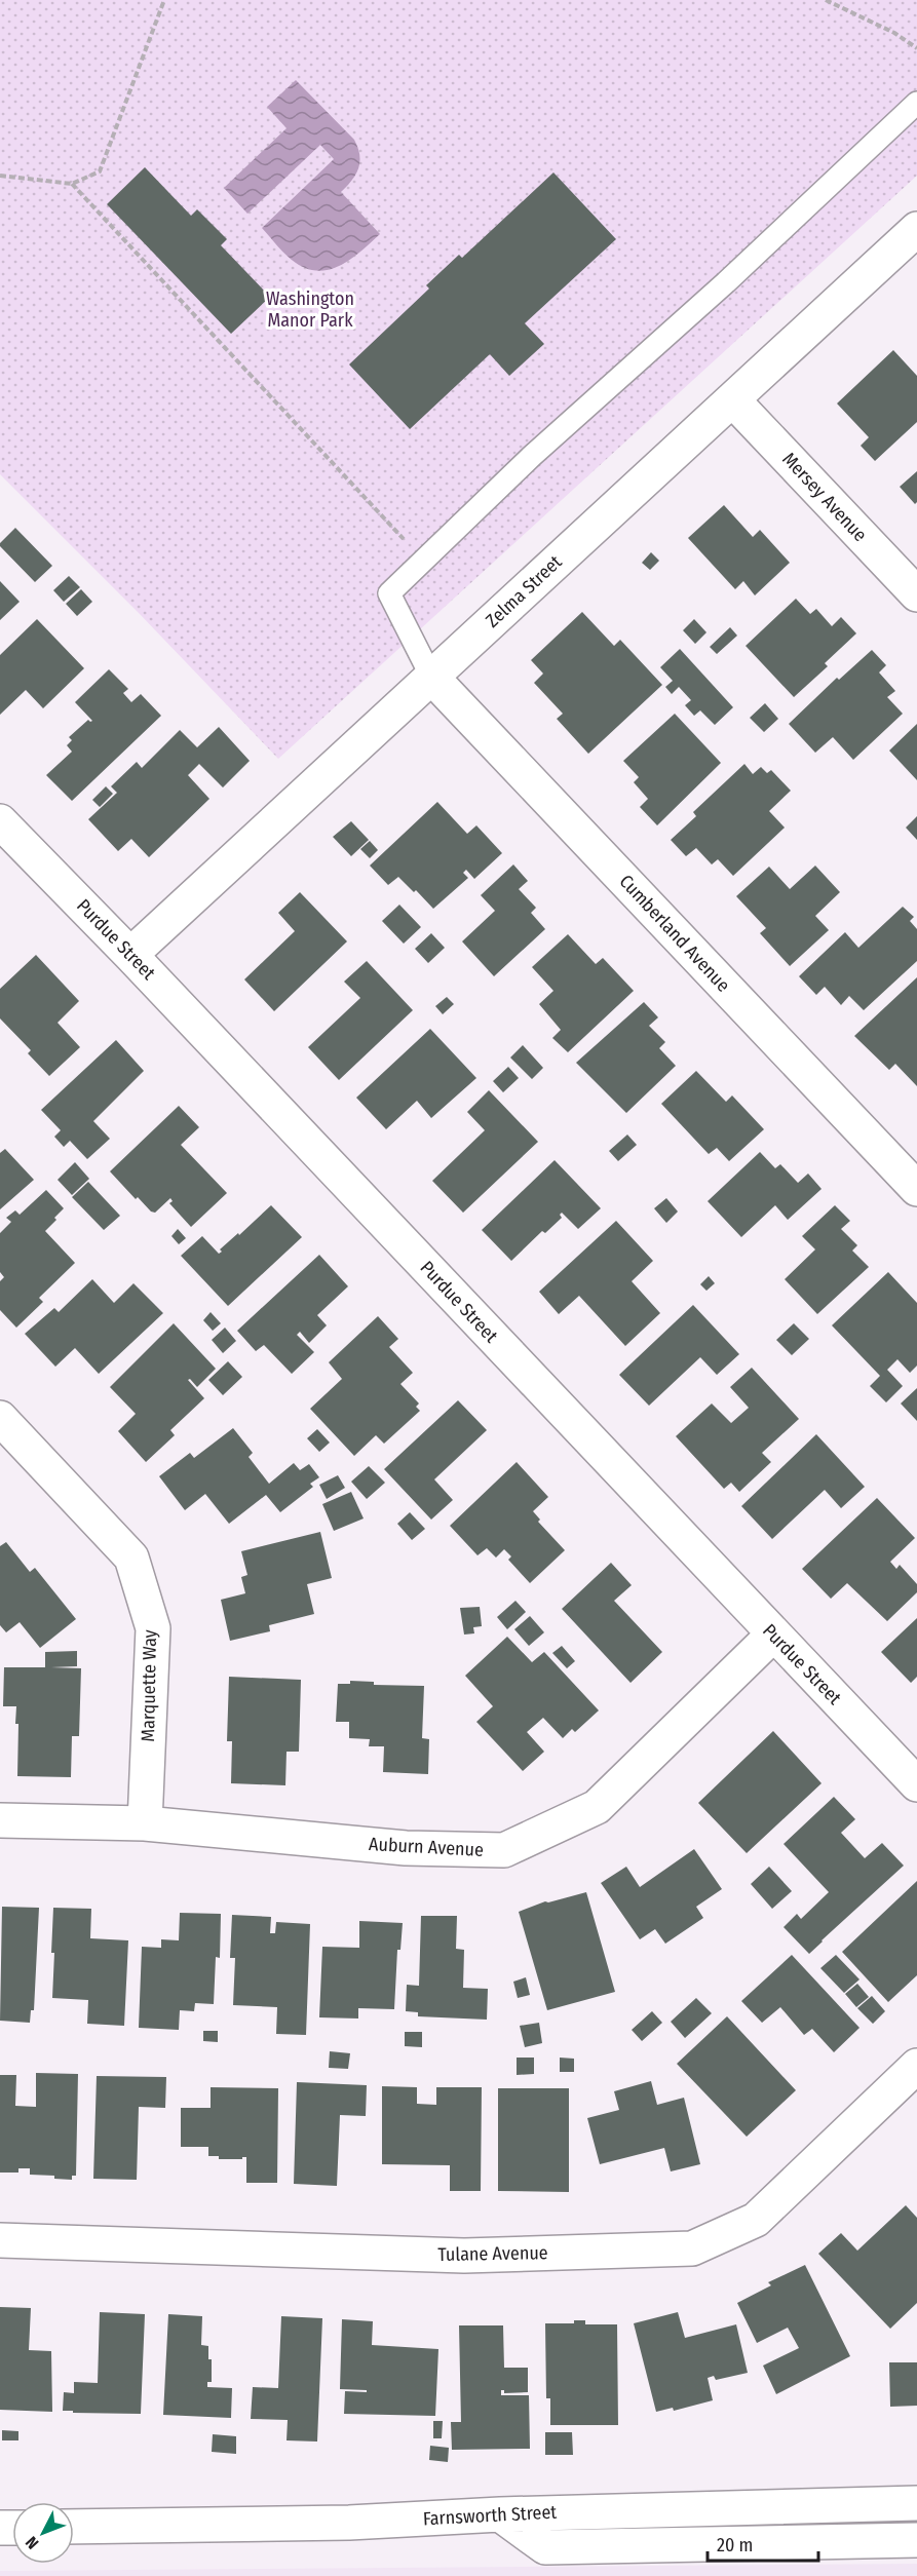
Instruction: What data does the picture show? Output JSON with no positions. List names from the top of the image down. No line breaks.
{"streets":{"street":["Mersey Avenue","Zelma Street","Cumberland Avenue","Purdue Street","Marquette Way","Auburn Avenue","Tulane Avenue","Farnsworth Street"]},"crossings":[["Mersey Avenue","Zelma Street"],["Zelma Street","Cumberland Avenue"],["Zelma Street","Purdue Street"],["Purdue Street","Auburn Avenue"],["Marquette Way","Auburn Avenue"]],"parks":["Washington Manor Park"],"scale_bar":"20 m","north":"bottom left"}
